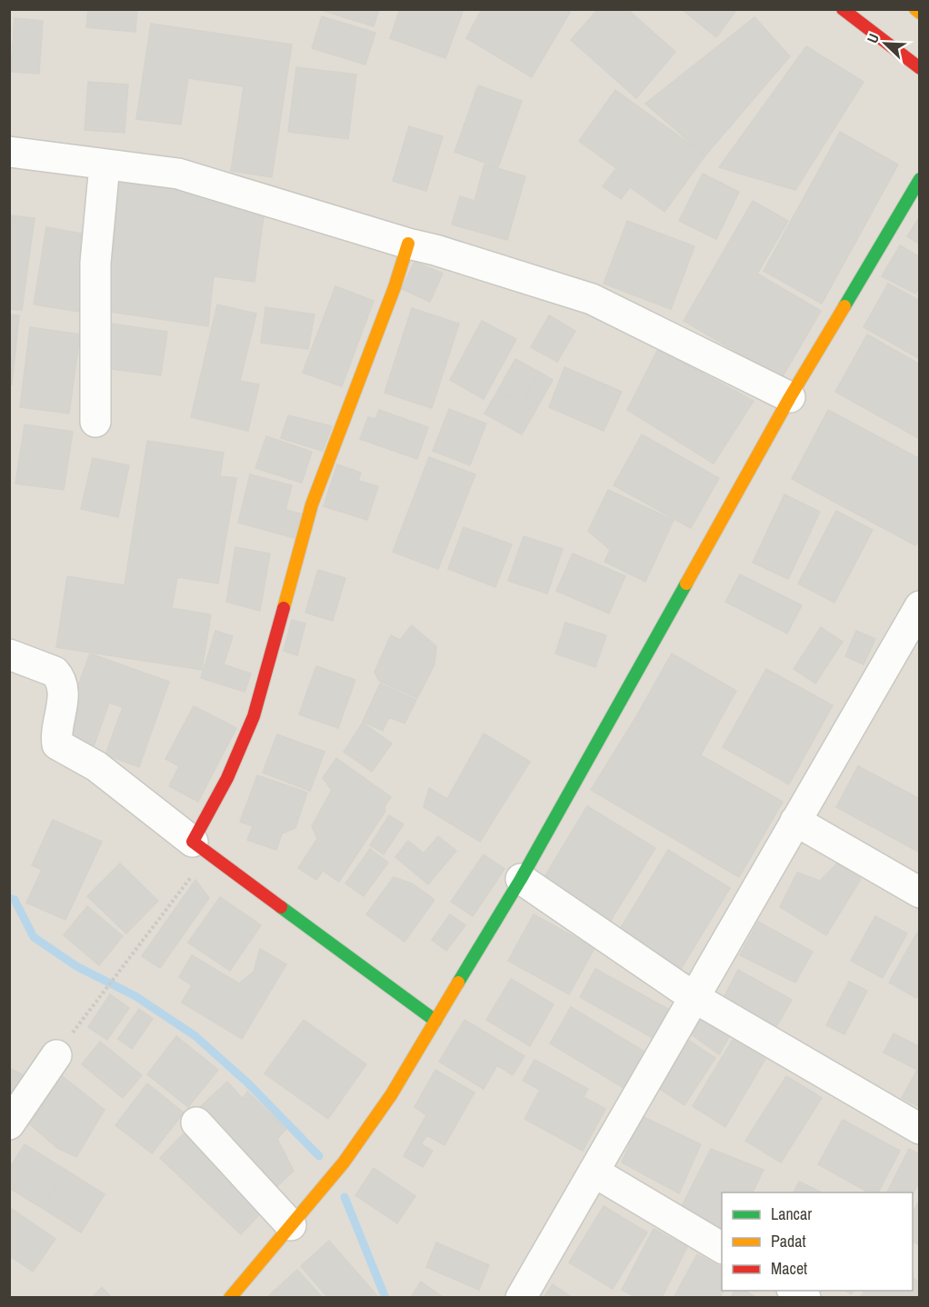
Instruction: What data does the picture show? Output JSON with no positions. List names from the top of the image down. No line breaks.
{"legend":["Lancar","Padat","Macet"],"north":"top left"}
